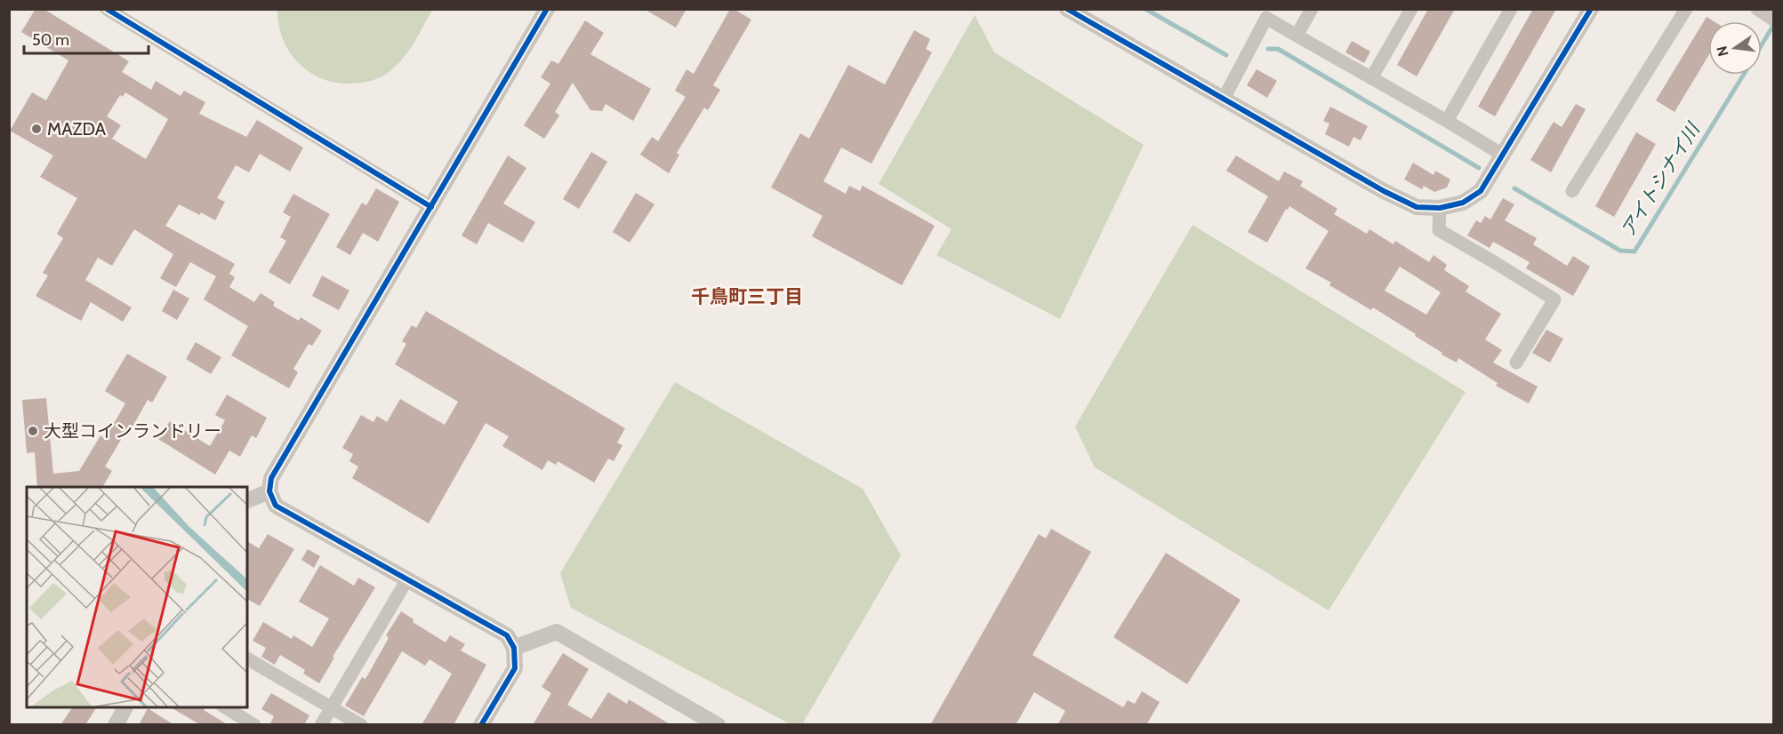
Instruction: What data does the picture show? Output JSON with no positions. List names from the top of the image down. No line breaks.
{"districts":["千鳥町三丁目"],"water":["アイトシナイ川"],"places":["MAZDA","大型コインランドリー"],"scale_bar":"50 m","north":"left"}
